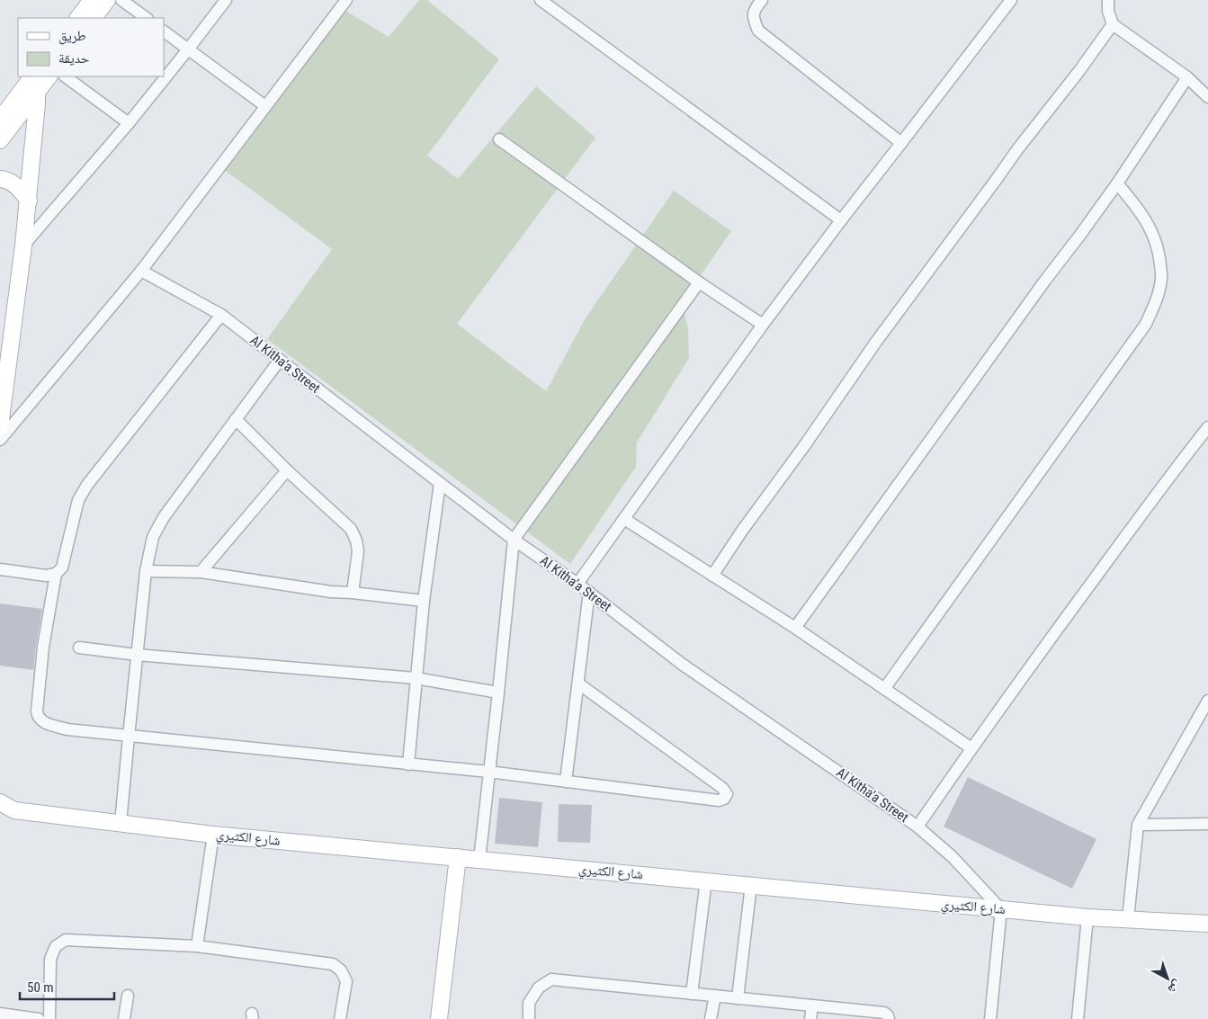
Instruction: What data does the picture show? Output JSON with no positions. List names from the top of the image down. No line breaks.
{"streets":{"main road":["شارع الكثيري"],"street":["Al Kitha'a Street"]},"crossings":[["Al Kitha'a Street","شارع الكثيري"]],"legend":["طريق","حديقة"],"scale_bar":"50 m","north":"bottom right"}
